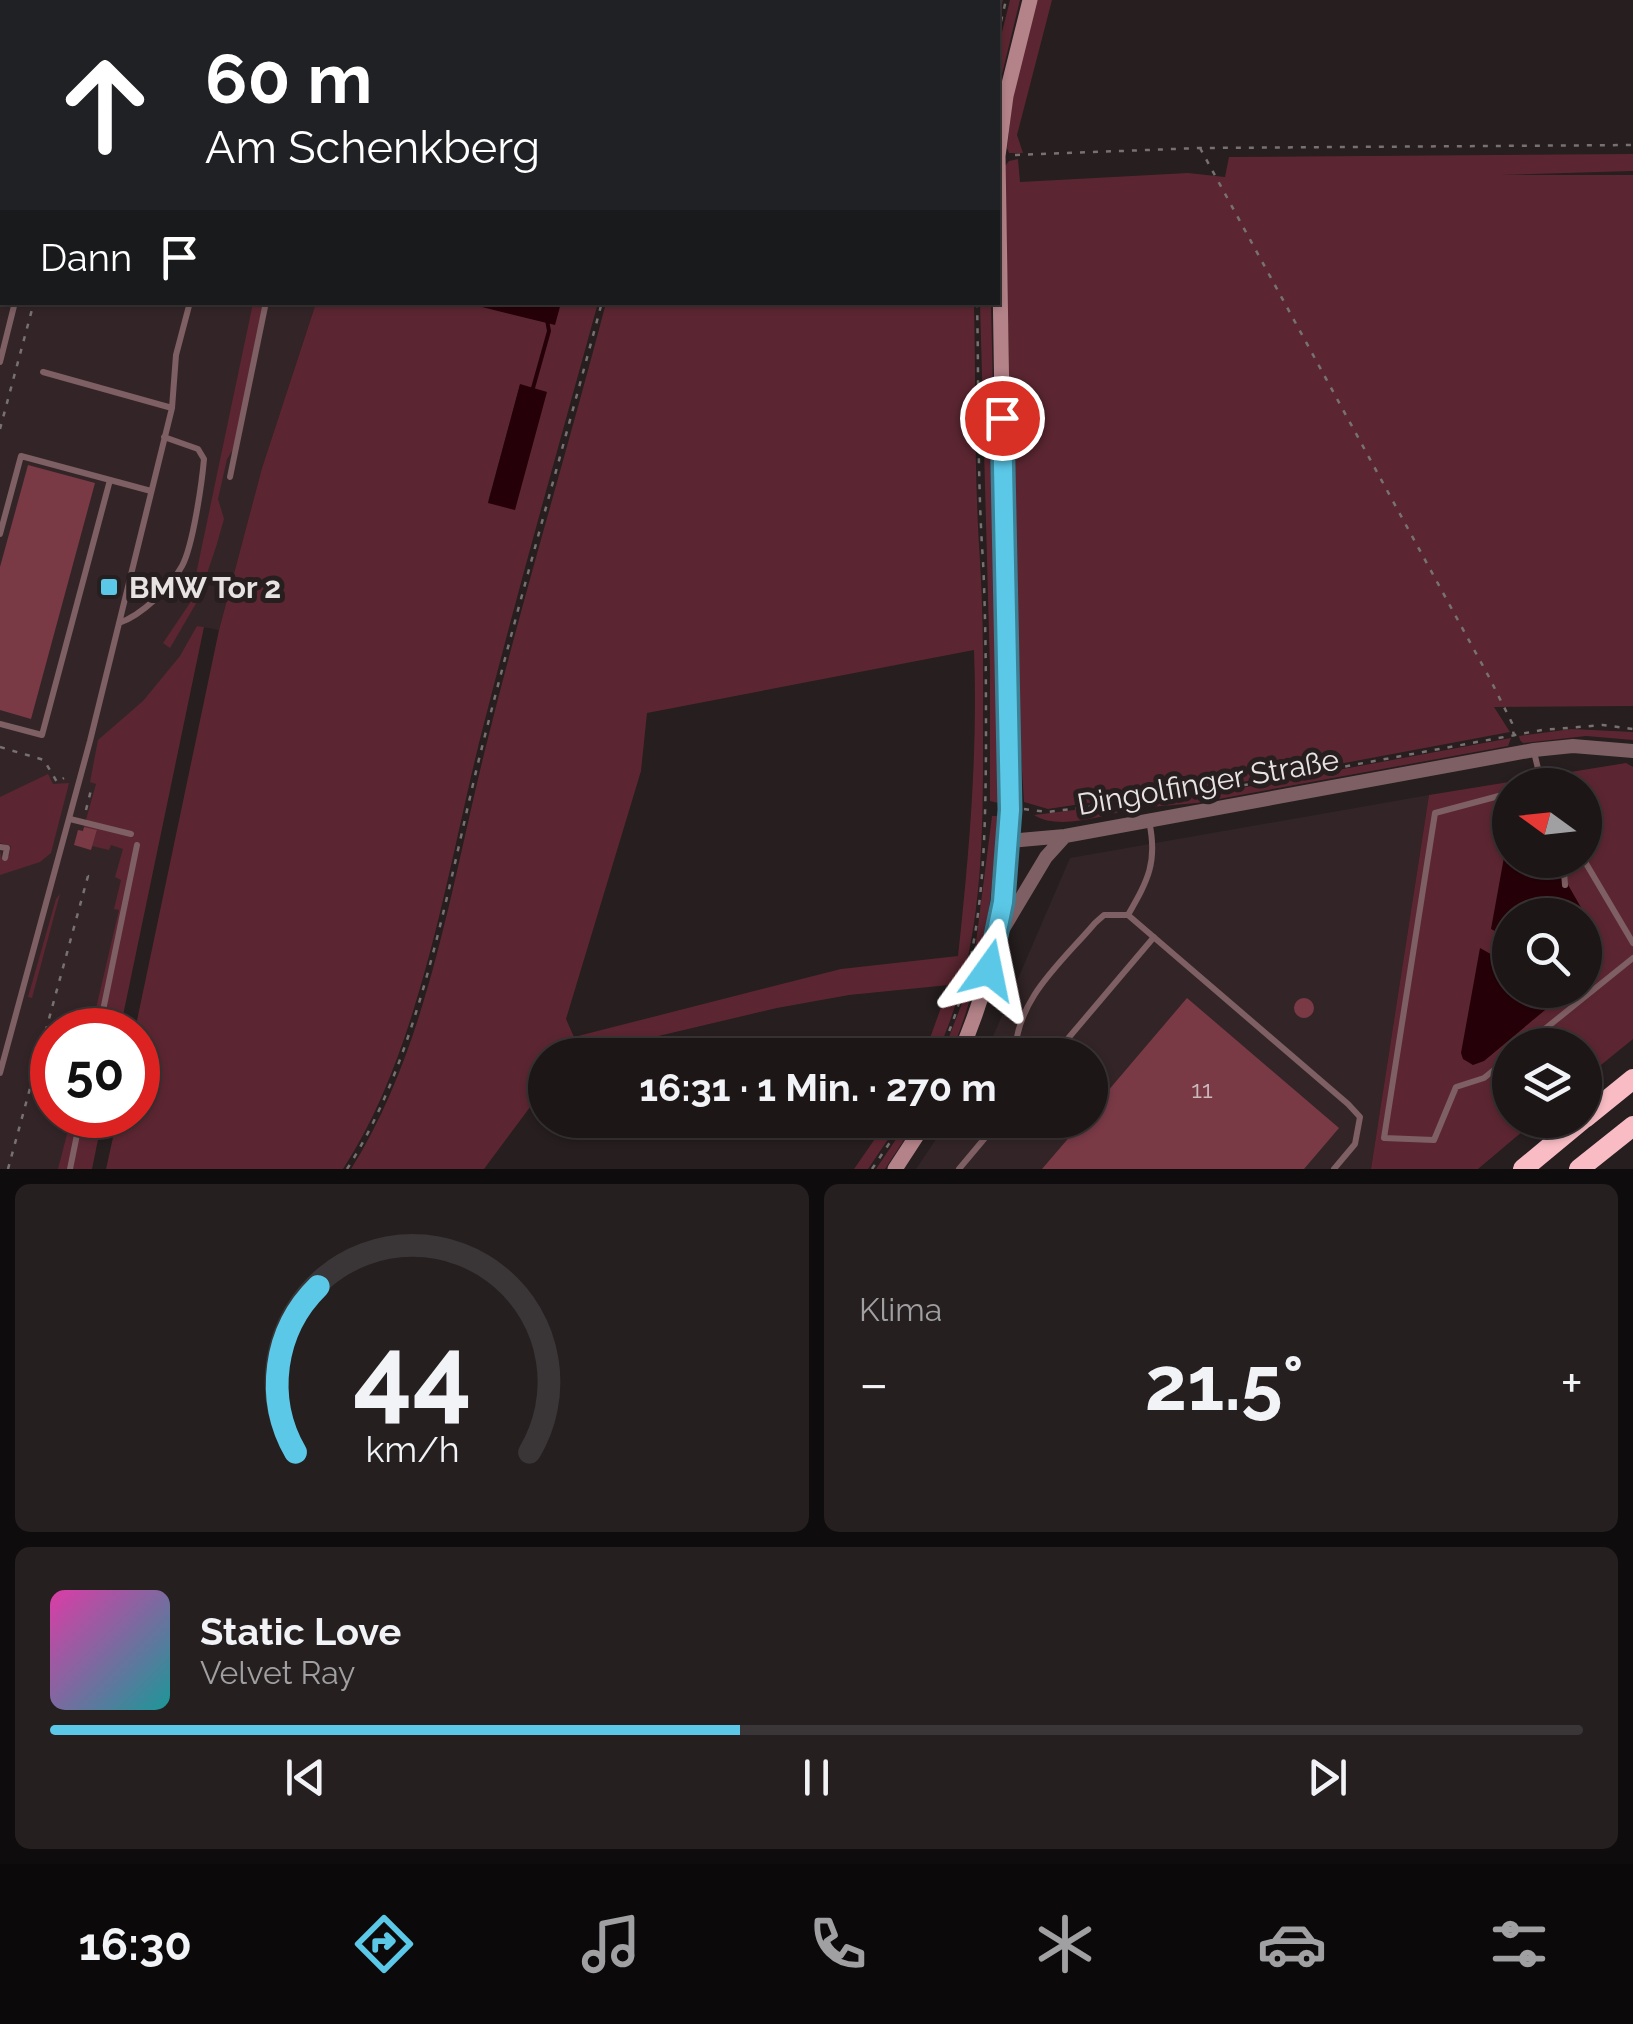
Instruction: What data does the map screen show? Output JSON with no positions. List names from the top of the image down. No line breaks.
{"streets":{"street":["Dingolfinger Straße"]},"places":{"transit":["BMW Tor 2"]},"house_numbers":["11"],"north":"left","page":{"turn":["60 m","Am Schenkberg"],"then":"Dann","limit":"50","trip":"16:31 · 1 Min. · 270 m","tile":"Klima","heat":["−","21.5°","+"],"song":["Static Love","Velvet Ray"],"tabs":"16:30","gauge":["44","km/h"]}}
